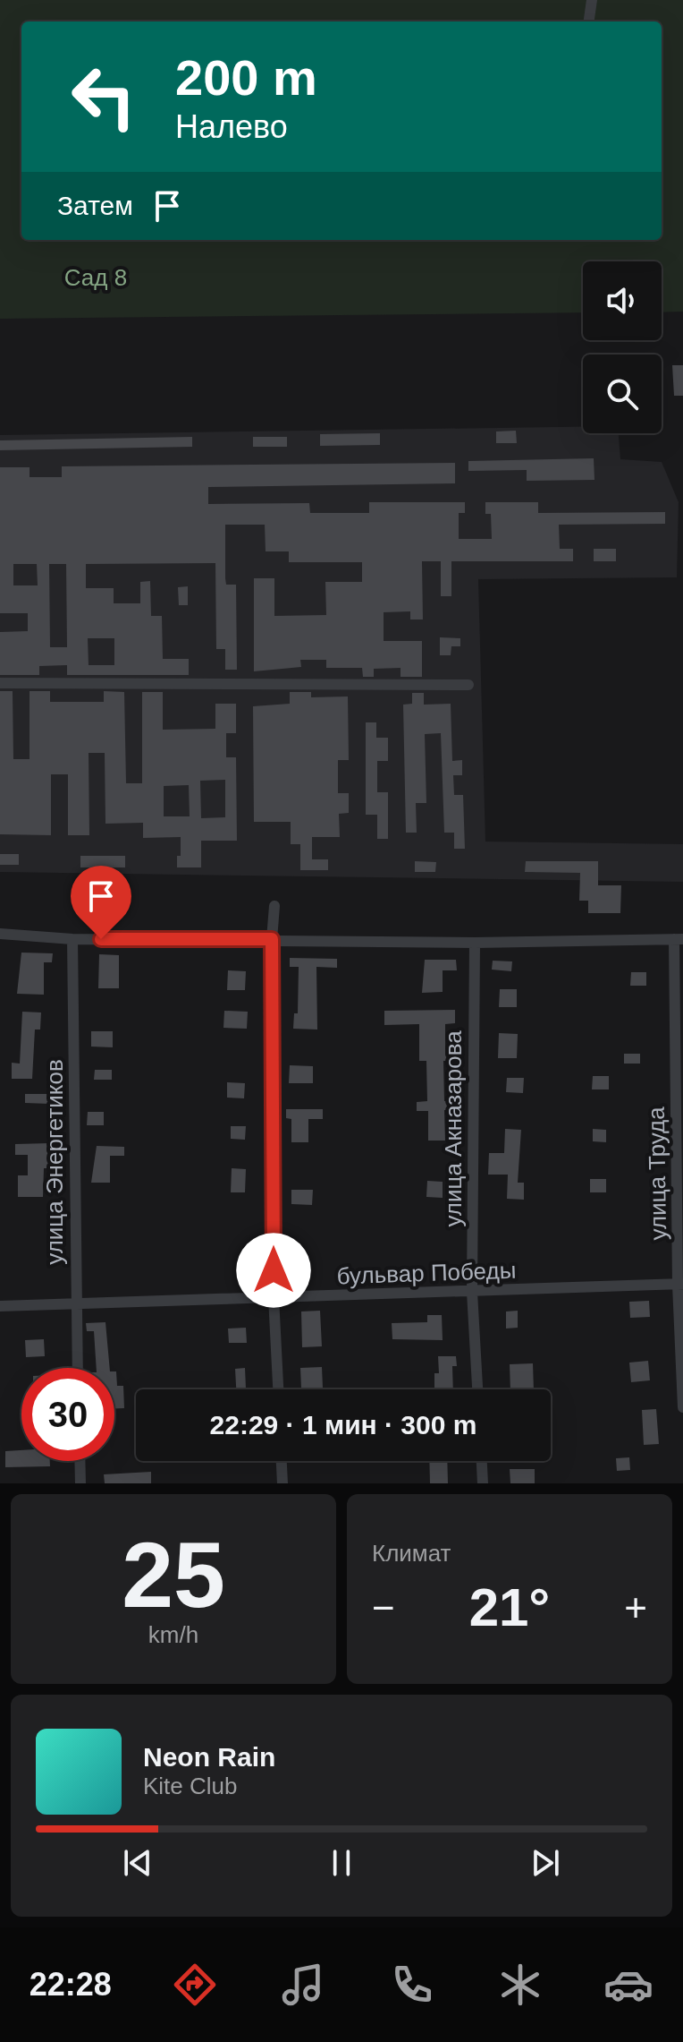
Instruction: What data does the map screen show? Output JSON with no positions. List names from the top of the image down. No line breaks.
{"streets":{"street":["улица Акназарова","улица Энергетиков","улица Труда","бульвар Победы"]},"crossings":[["улица Акназарова","бульвар Победы"],["улица Энергетиков","бульвар Победы"],["улица Труда","бульвар Победы"]],"parks":["Сад 8"],"page":{"turn":["200 m","Налево"],"then":"Затем","limit":"30","trip":"22:29 · 1 мин · 300 m","tile":[["25","km/h"],"Климат"],"heat":["−","21°","+"],"song":["Neon Rain","Kite Club"],"tabs":"22:28"}}
